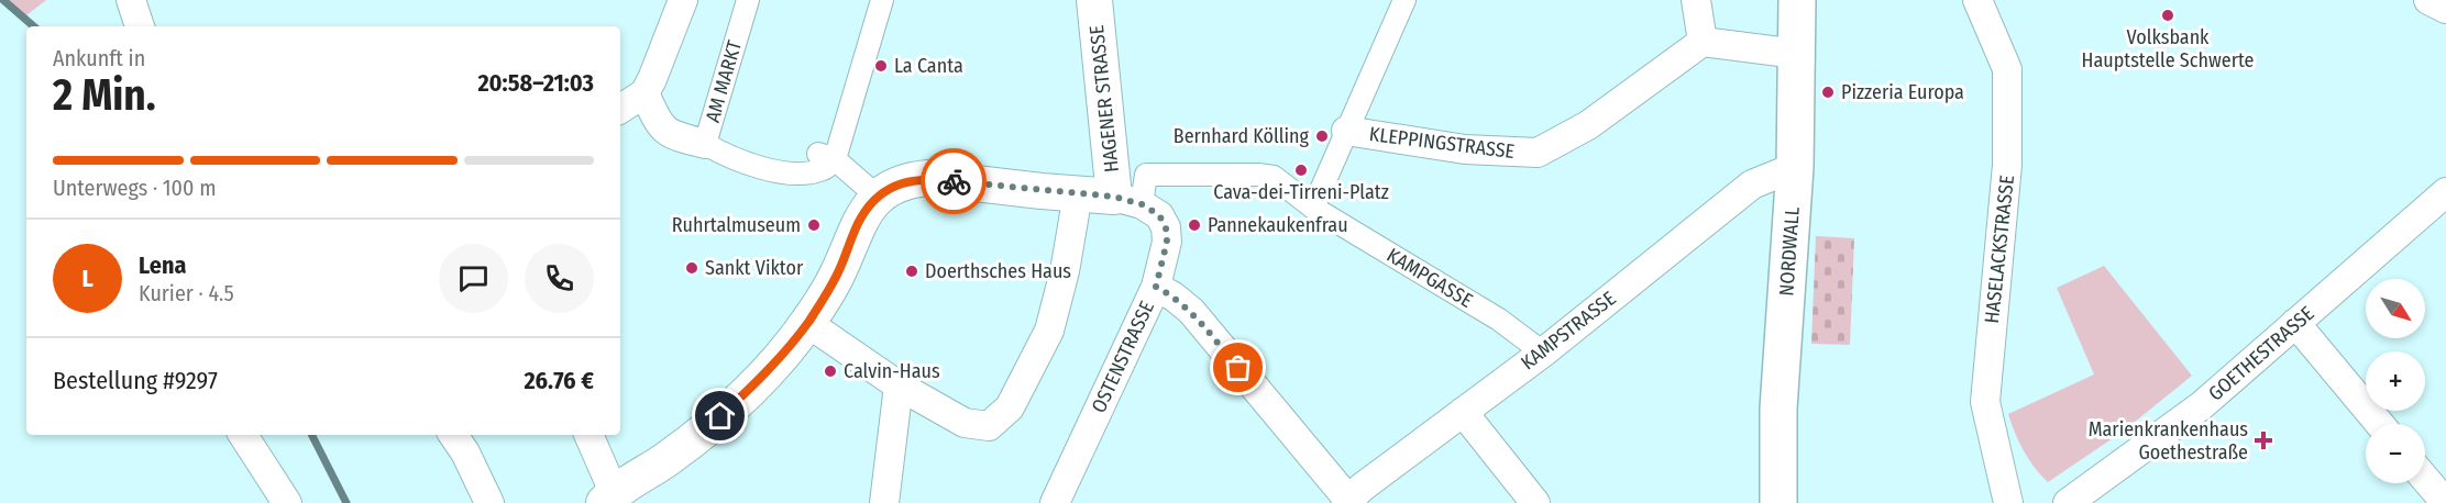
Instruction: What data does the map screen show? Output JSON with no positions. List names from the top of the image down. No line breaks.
{"streets":{"main road":["NORDWALL"],"street":["AM MARKT","HAGENER STRASSE","KLEPPINGSTRASSE","HASELACKSTRASSE","KAMPGASSE","KAMPSTRASSE","GOETHESTRASSE","OSTENSTRASSE"]},"crossings":[["HAGENER STRASSE","KAMPGASSE"],["HAGENER STRASSE","OSTENSTRASSE"],["NORDWALL","KAMPSTRASSE"],["KAMPGASSE","KAMPSTRASSE"],["KAMPGASSE","OSTENSTRASSE"]],"places":{"other":["Volksbank Hauptstelle Schwerte","La Canta","Pizzeria Europa","Bernhard Kölling","Cava-dei-Tirreni-Platz","Ruhrtalmuseum","Pannekaukenfrau","Sankt Viktor","Doerthsches Haus","Calvin-Haus"],"health":["Marienkrankenhaus Goethestraße"]},"north":"bottom right","page":{"heading":["2 Min.","Ankunft in","20:58–21:03"],"panel":["Lena","Kurier · 4.5","Bestellung #9297","26.76 €"],"bar":"Unterwegs · 100 m","round":"L","map_buttons":["+","−"]}}
